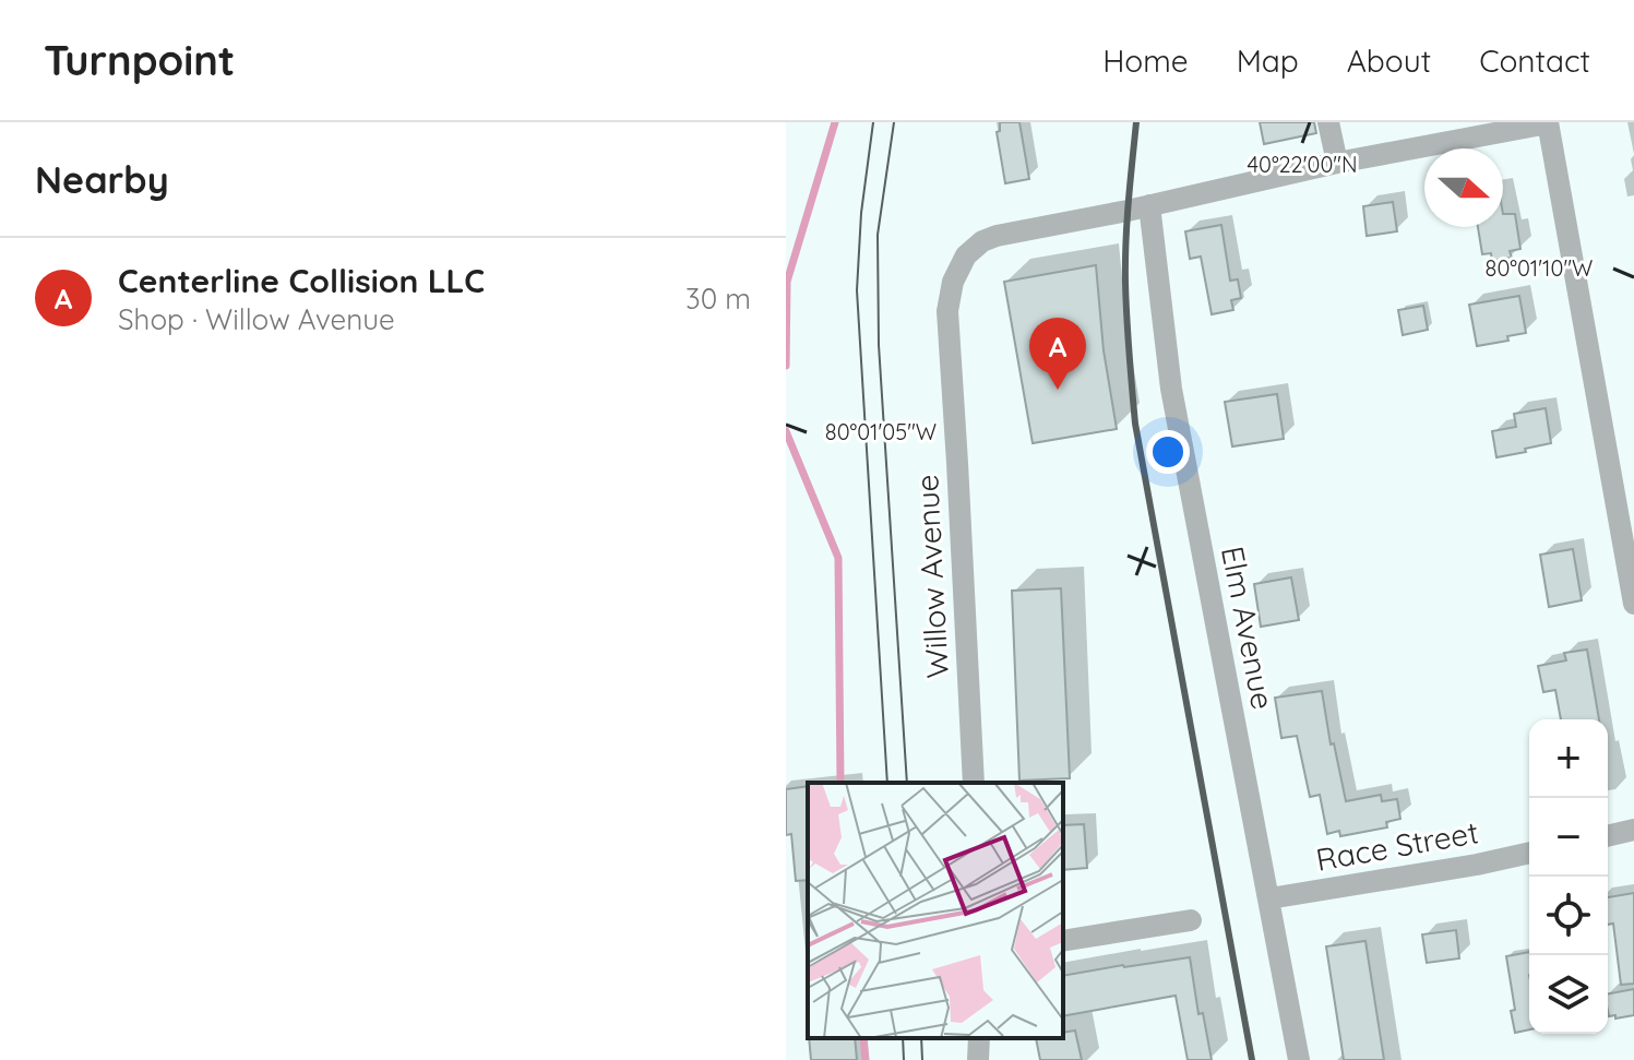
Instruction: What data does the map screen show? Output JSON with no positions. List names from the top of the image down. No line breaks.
{"streets":{"street":["Willow Avenue","Elm Avenue","Race Street"]},"crossings":[["Willow Avenue","Elm Avenue"],["Elm Avenue","Race Street"]],"north":"right","page":{"header":"Turnpoint","nav":["Home","Map","About","Contact"],"heading":"Nearby","list":[{"mark":"A","name":"Centerline Collision LLC","note":"Shop · Willow Avenue","value":"30 m"}],"pins":"A","map_buttons":["+","−"]},"coordinates":["40°22'00\"N","80°01'10\"W","80°01'05\"W"]}
